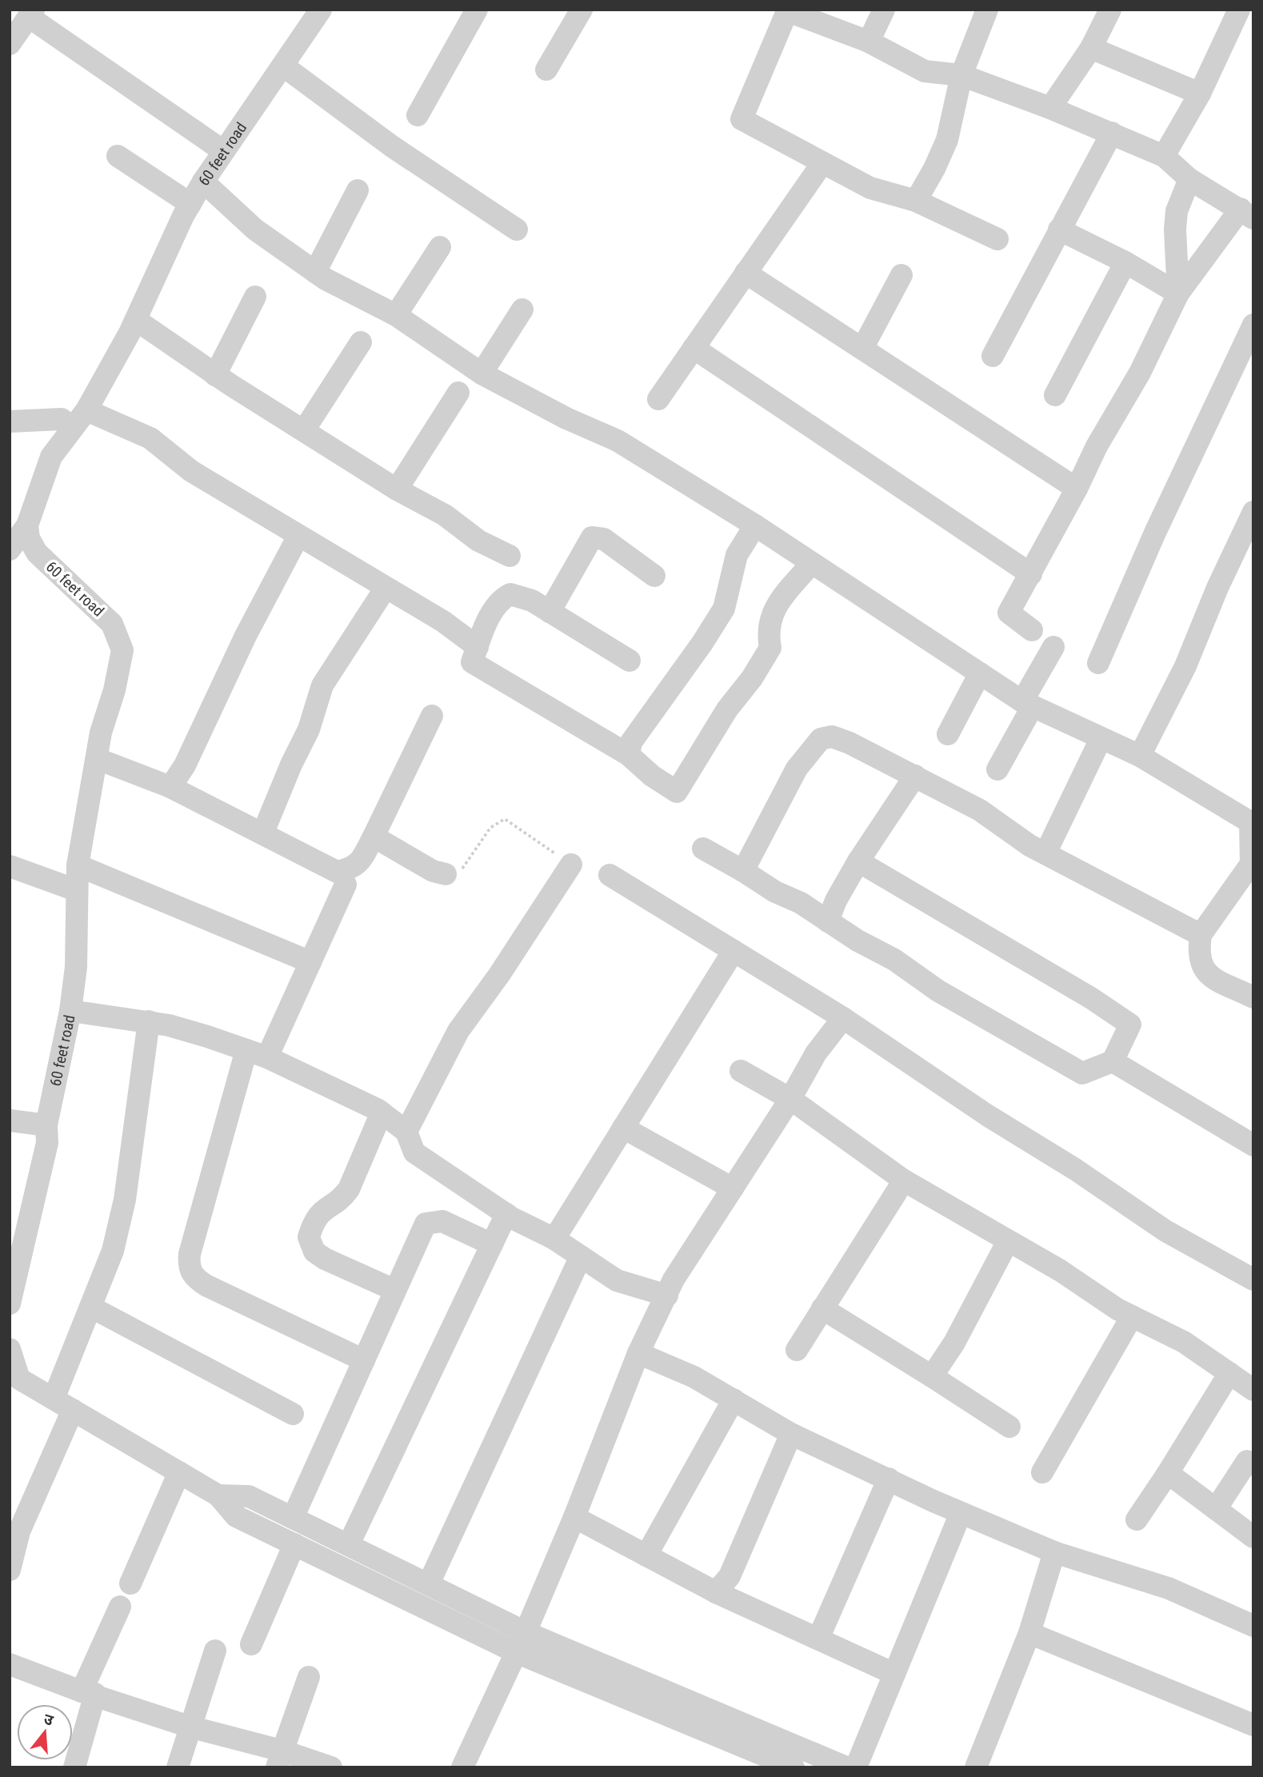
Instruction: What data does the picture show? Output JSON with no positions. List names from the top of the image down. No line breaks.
{"streets":{"street":["60 feet road"]},"north":"top"}
